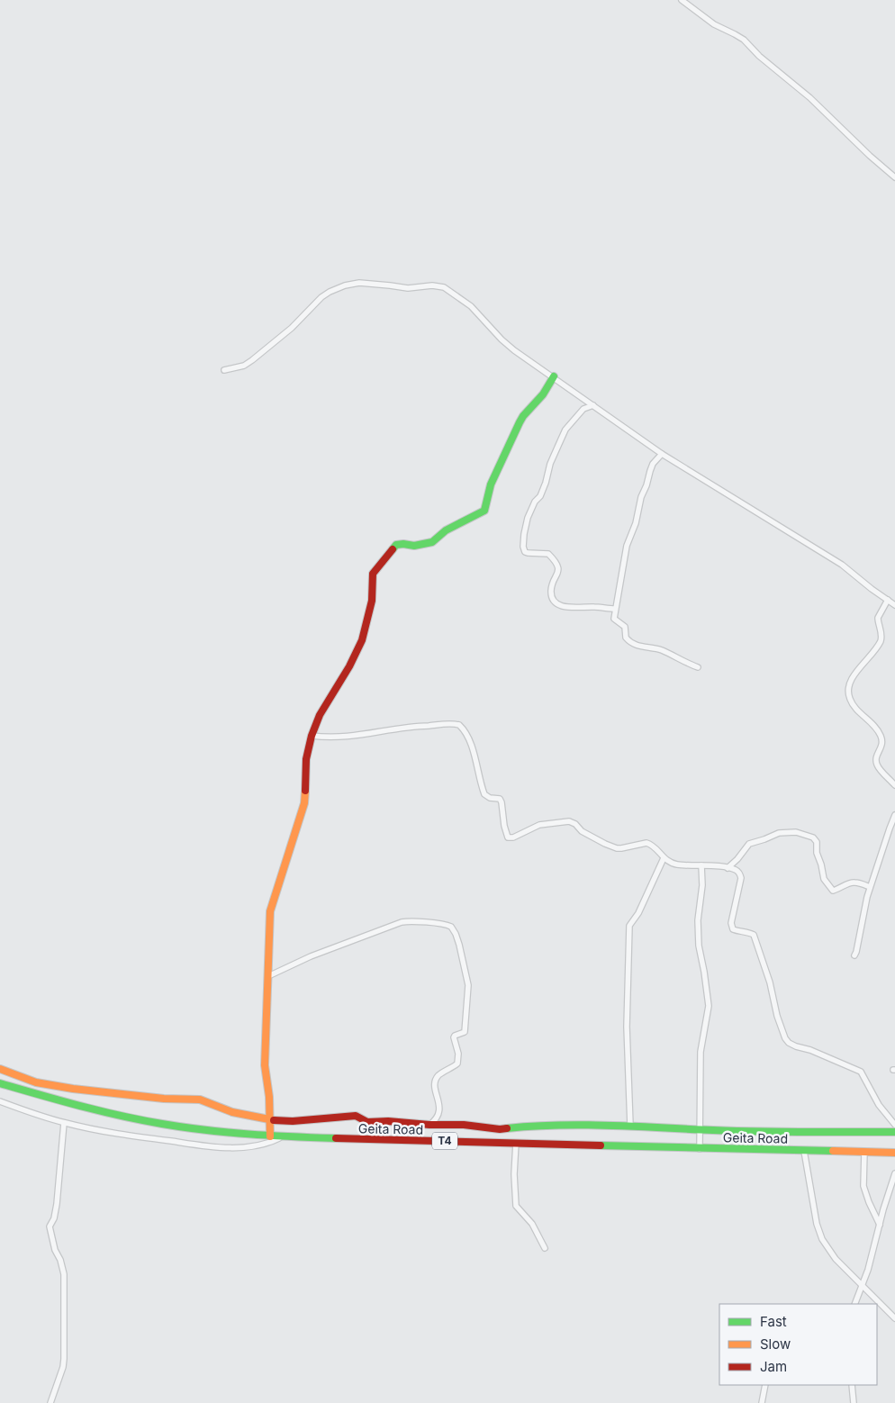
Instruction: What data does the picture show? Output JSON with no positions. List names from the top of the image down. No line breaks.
{"streets":{"main road":["Geita Road","T4"]},"legend":["Fast","Slow","Jam"]}
